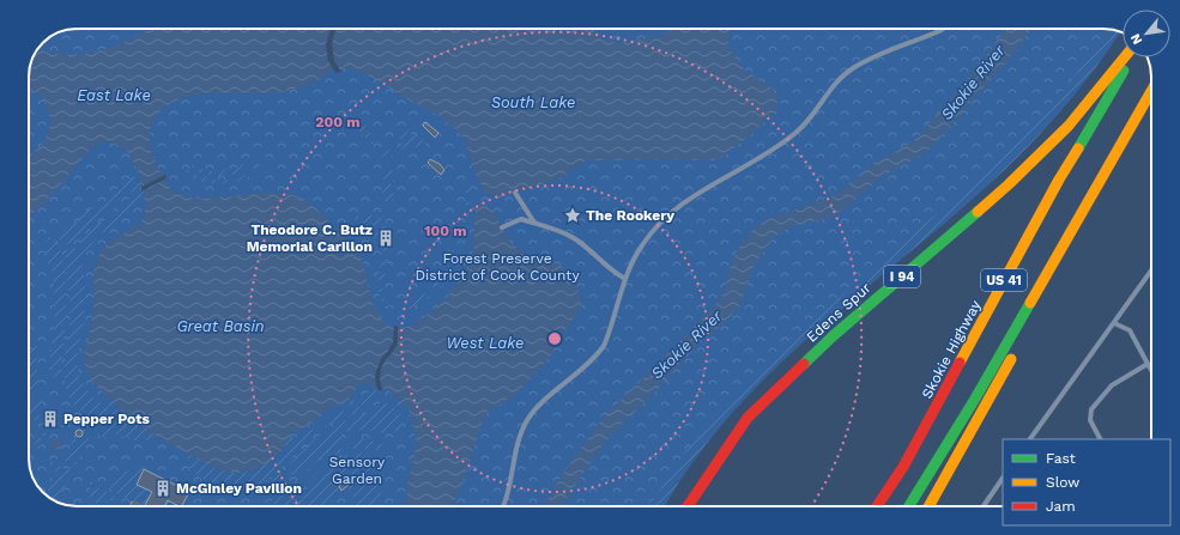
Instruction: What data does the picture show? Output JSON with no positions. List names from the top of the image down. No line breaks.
{"streets":{"highway":["I 94","US 41","Edens Spur","Skokie Highway"]},"water":["Skokie River","East Lake","South Lake","Great Basin","West Lake"],"parks":["Forest Preserve District of Cook County","Sensory Garden"],"places":{"place":["The Rookery"],"building":["Theodore C. Butz Memorial Carillon","Pepper Pots","McGinley Pavilion"]},"legend":["Fast","Slow","Jam"],"north":"bottom left","rings":["200 m","100 m"]}
